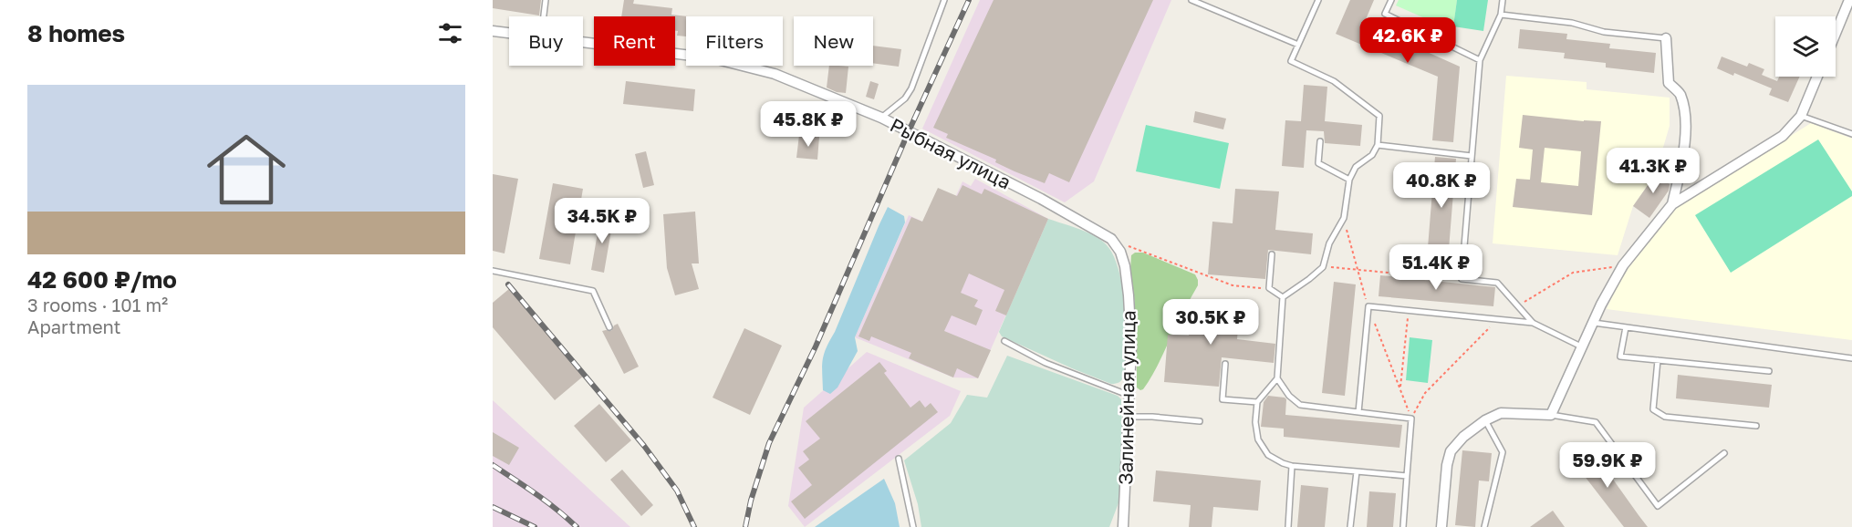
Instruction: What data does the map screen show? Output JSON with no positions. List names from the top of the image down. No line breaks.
{"streets":{"street":["Рыбная улица","Залинейная улица"]},"crossings":[["Рыбная улица","Залинейная улица"]],"page":{"heading":"8 homes","chip":["Buy","Rent","Filters","New"],"price":["42.6K ₽","45.8K ₽","41.3K ₽","40.8K ₽","34.5K ₽","51.4K ₽","30.5K ₽","59.9K ₽"],"list":[{"name":"42 600 ₽/mo","note":"3 rooms · 101 m² · Apartment"}]}}
